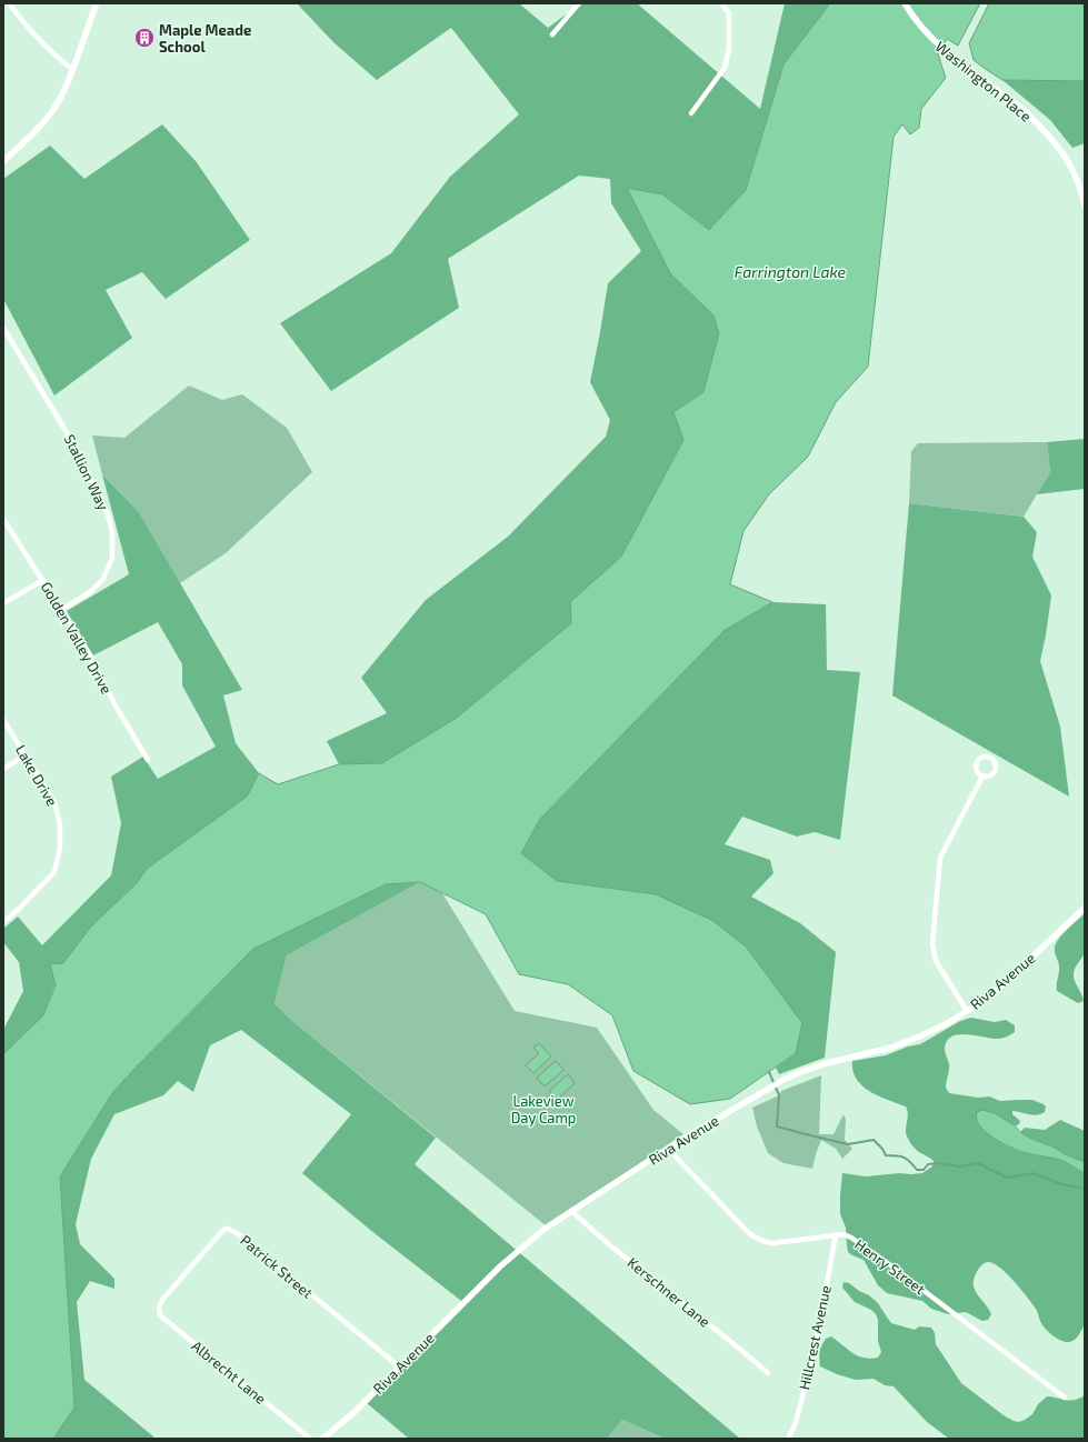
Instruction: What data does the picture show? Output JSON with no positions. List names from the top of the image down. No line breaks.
{"streets":{"street":["Washington Place","Stallion Way","Golden Valley Drive","Lake Drive","Riva Avenue","Patrick Street","Henry Street","Kerschner Lane","Hillcrest Avenue","Albrecht Lane"]},"crossings":[["Stallion Way","Golden Valley Drive"],["Riva Avenue","Patrick Street"],["Riva Avenue","Henry Street"],["Riva Avenue","Kerschner Lane"],["Patrick Street","Albrecht Lane"],["Henry Street","Hillcrest Avenue"]],"water":["Farrington Lake"],"parks":["Lakeview Day Camp"],"places":{"building":["Maple Meade School"]}}
